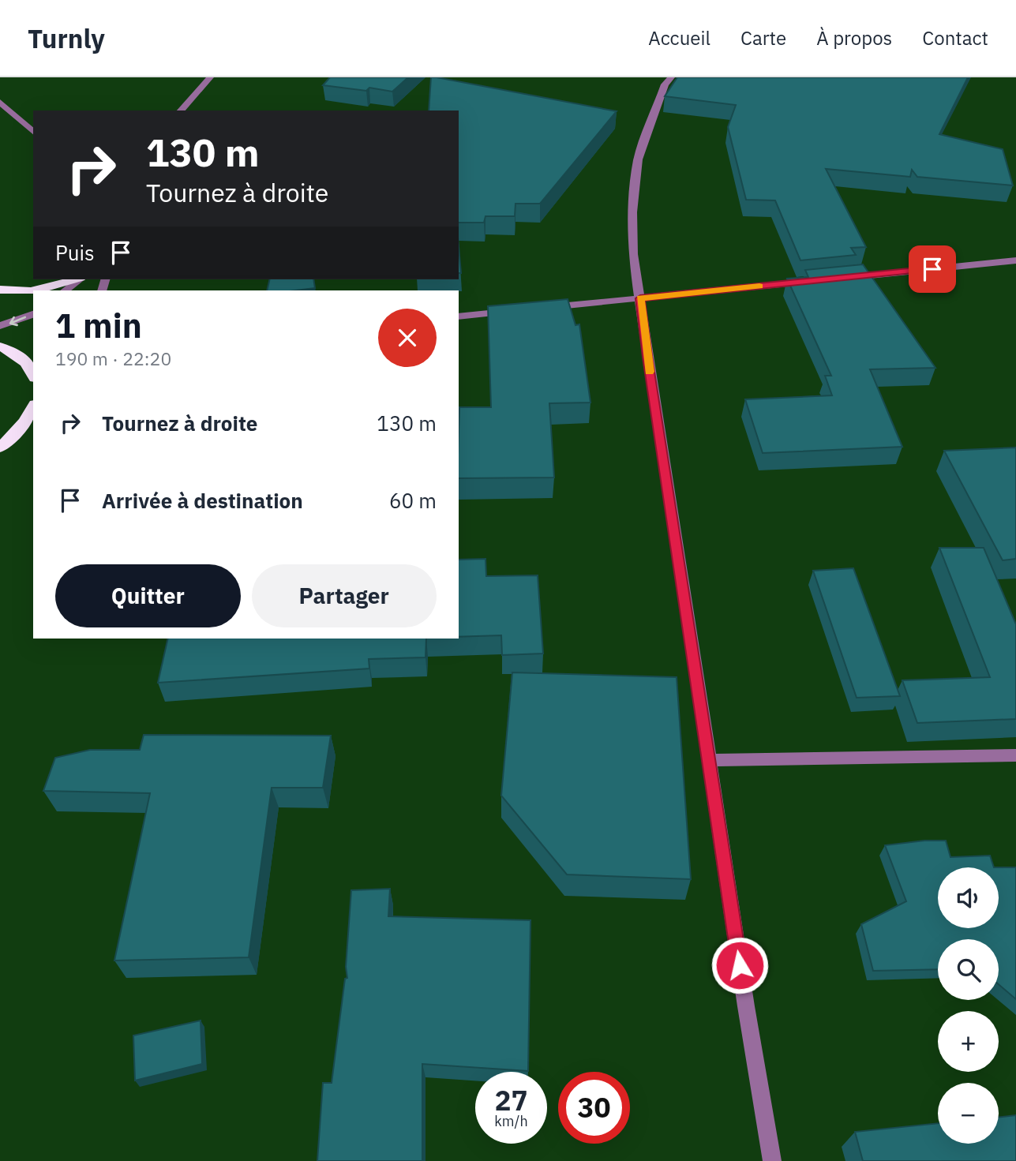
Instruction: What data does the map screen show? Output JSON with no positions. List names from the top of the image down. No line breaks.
{"page":{"header":"Turnly","nav":["Accueil","Carte","À propos","Contact"],"turn":["130 m","Tournez à droite"],"then":"Puis","heading":["1 min","190 m · 22:20"],"list":[{"name":"Tournez à droite","value":"130 m"},{"name":"Arrivée à destination","value":"60 m"}],"buttons":["Quitter","Partager"],"map_buttons":["+","−"],"speed":"27 km/h","limit":"30"}}
